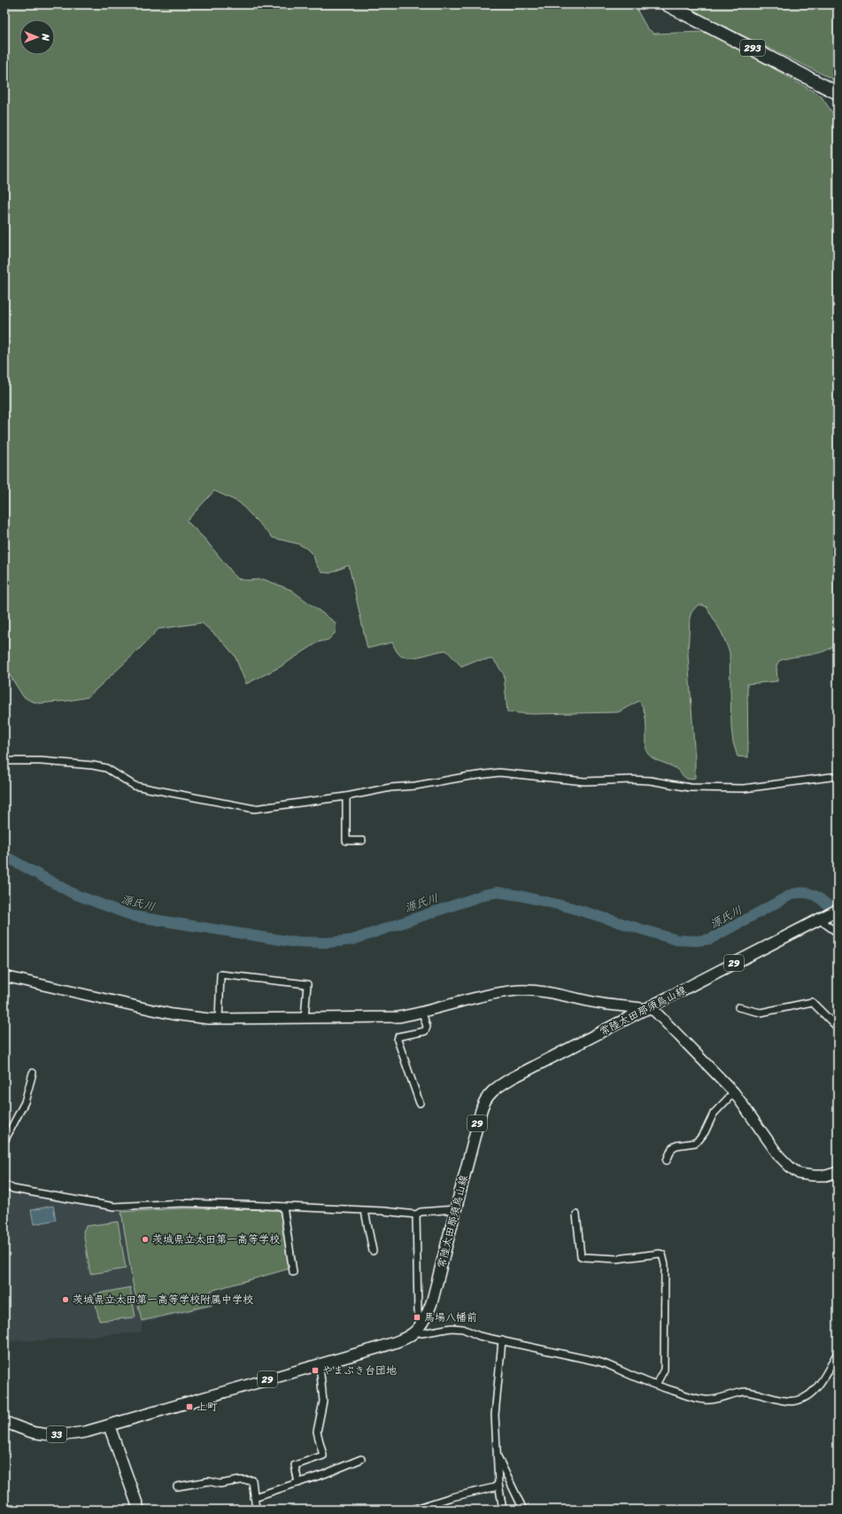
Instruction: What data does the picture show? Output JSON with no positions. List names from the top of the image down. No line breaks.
{"streets":{"highway":["293"],"main road":["29","常陸太田那須烏山線","33"]},"crossings":[["常陸太田那須烏山線","33"]],"water":["源氏川"],"places":{"other":["茨城県立太田第一高等学校","茨城県立太田第一高等学校附属中学校"],"transit":["馬場八幡前","やまぶき台団地","上町"]},"north":"right"}
